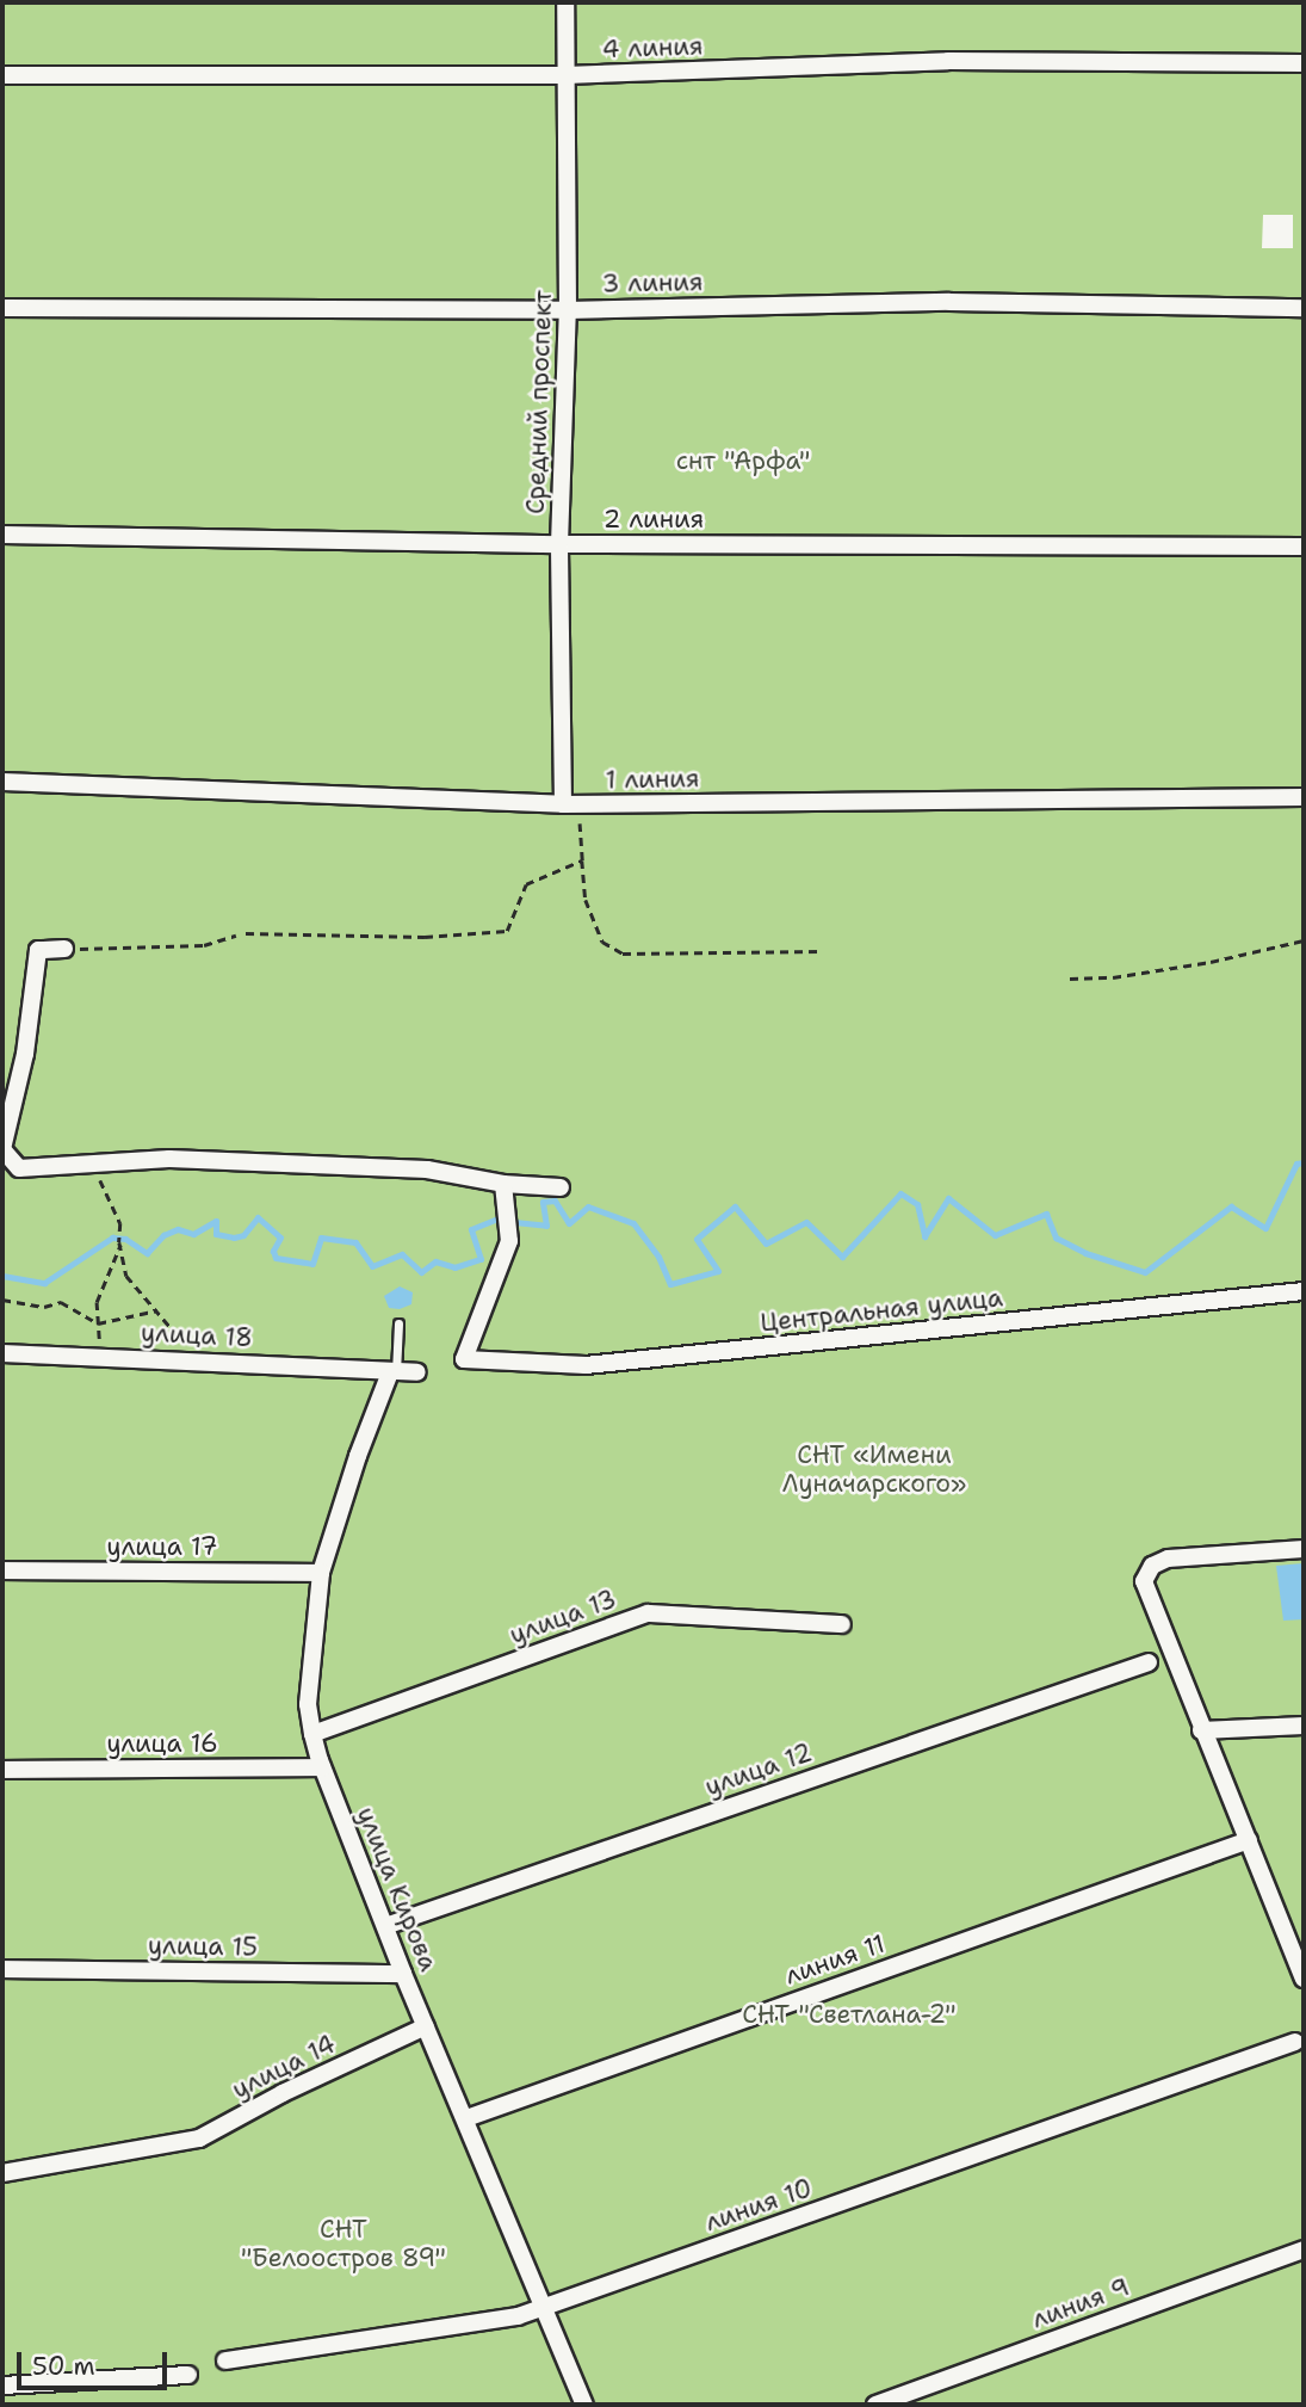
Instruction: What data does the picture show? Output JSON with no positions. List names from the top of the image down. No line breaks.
{"streets":{"street":["4 линия","3 линия","Средний проспект","2 линия","1 линия","Центральная улица","улица 18","улица 17","улица 13","улица 16","улица 12","улица Кирова","улица 15","линия 11","улица 14","линия 10","линия 9"]},"crossings":[["4 линия","Средний проспект"],["3 линия","Средний проспект"],["Средний проспект","2 линия"],["Средний проспект","1 линия"],["улица 18","улица Кирова"],["улица 17","улица Кирова"],["улица 13","улица Кирова"],["улица 16","улица Кирова"],["улица 12","улица Кирова"],["улица Кирова","улица 15"],["улица Кирова","линия 11"],["улица Кирова","улица 14"],["улица Кирова","линия 10"]],"parks":["снт \"Арфа\"","СНТ «Имени Луначарского»","СНТ \"Светлана-2\"","СНТ \"Белоостров 89\""],"scale_bar":"50 m"}
